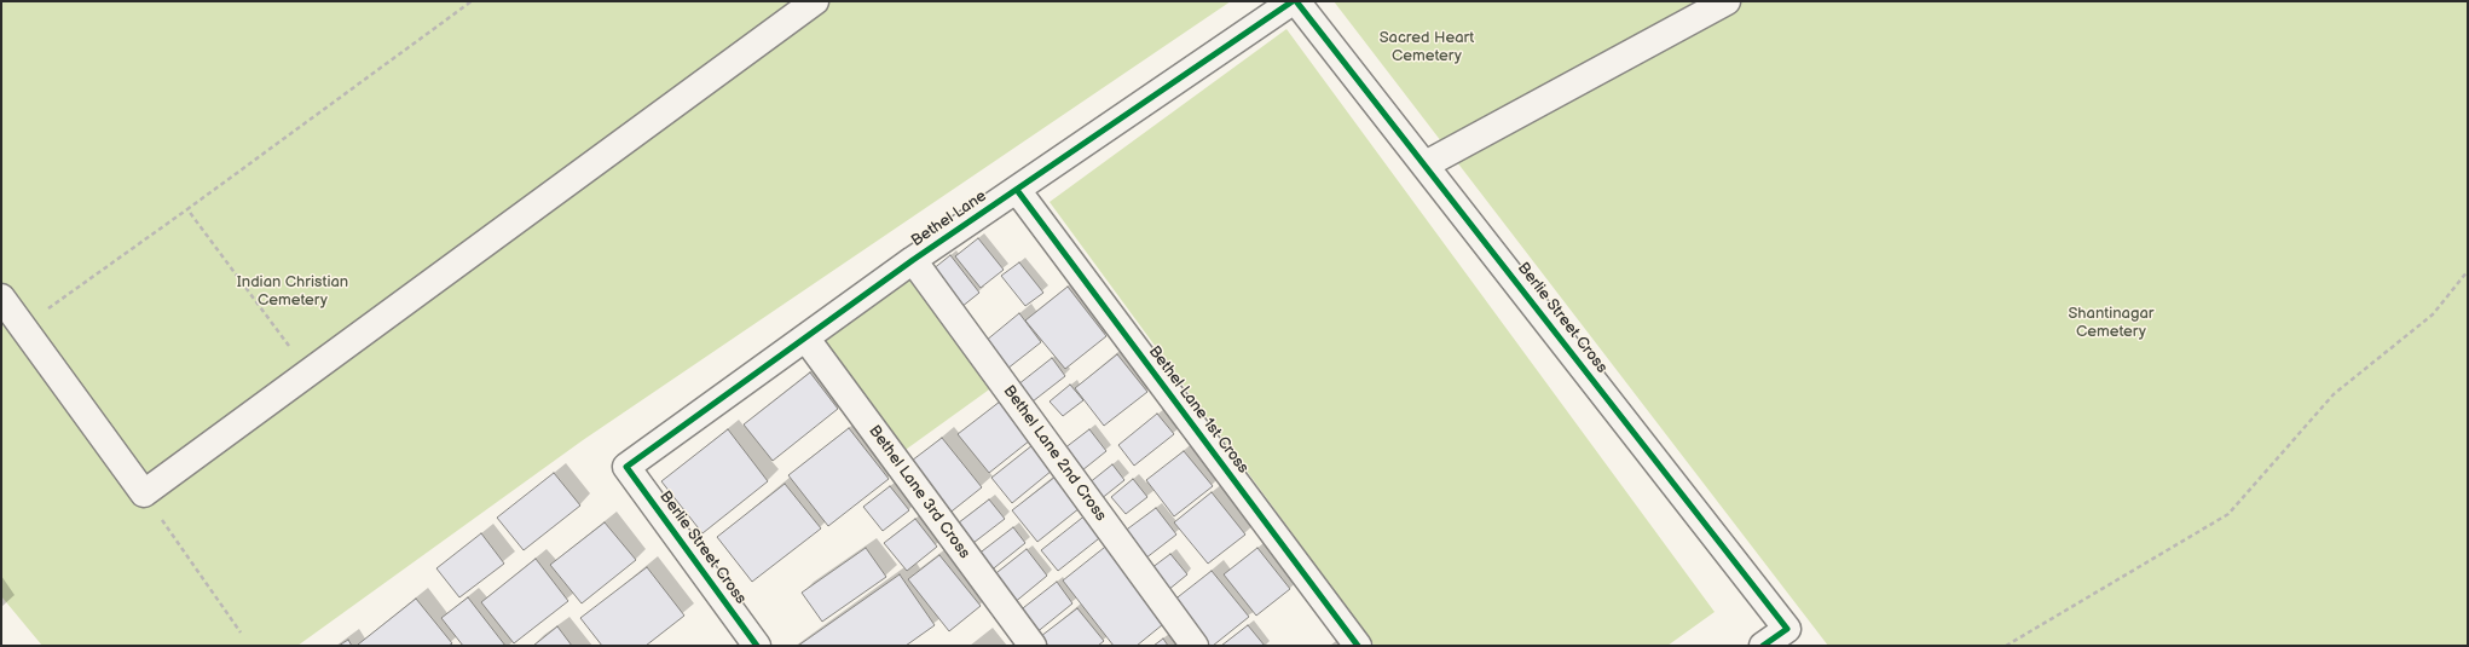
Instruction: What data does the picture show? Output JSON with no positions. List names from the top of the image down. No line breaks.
{"streets":{"street":["Bethel Lane","Berlie Street Cross","Bethel Lane 1st Cross","Bethel Lane 2nd Cross","Bethel Lane 3rd Cross"]},"crossings":[["Bethel Lane","Berlie Street Cross"],["Bethel Lane","Bethel Lane 1st Cross"],["Bethel Lane","Bethel Lane 2nd Cross"],["Bethel Lane","Bethel Lane 3rd Cross"]],"parks":["Sacred Heart Cemetery","Indian Christian Cemetery","Shantinagar Cemetery"]}
